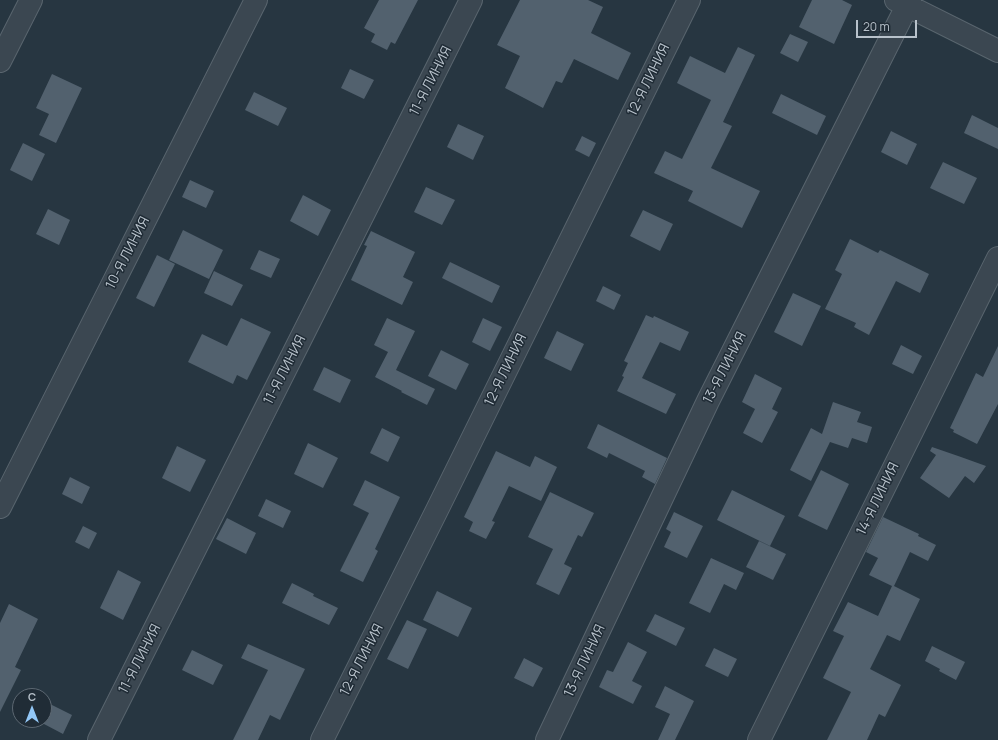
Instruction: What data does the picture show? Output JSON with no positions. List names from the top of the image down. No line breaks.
{"streets":{"street":["12-Я ЛИНИЯ","11-Я ЛИНИЯ","10-Я ЛИНИЯ","13-Я ЛИНИЯ","14-Я ЛИНИЯ"]},"scale_bar":"20 m","north":"top"}
